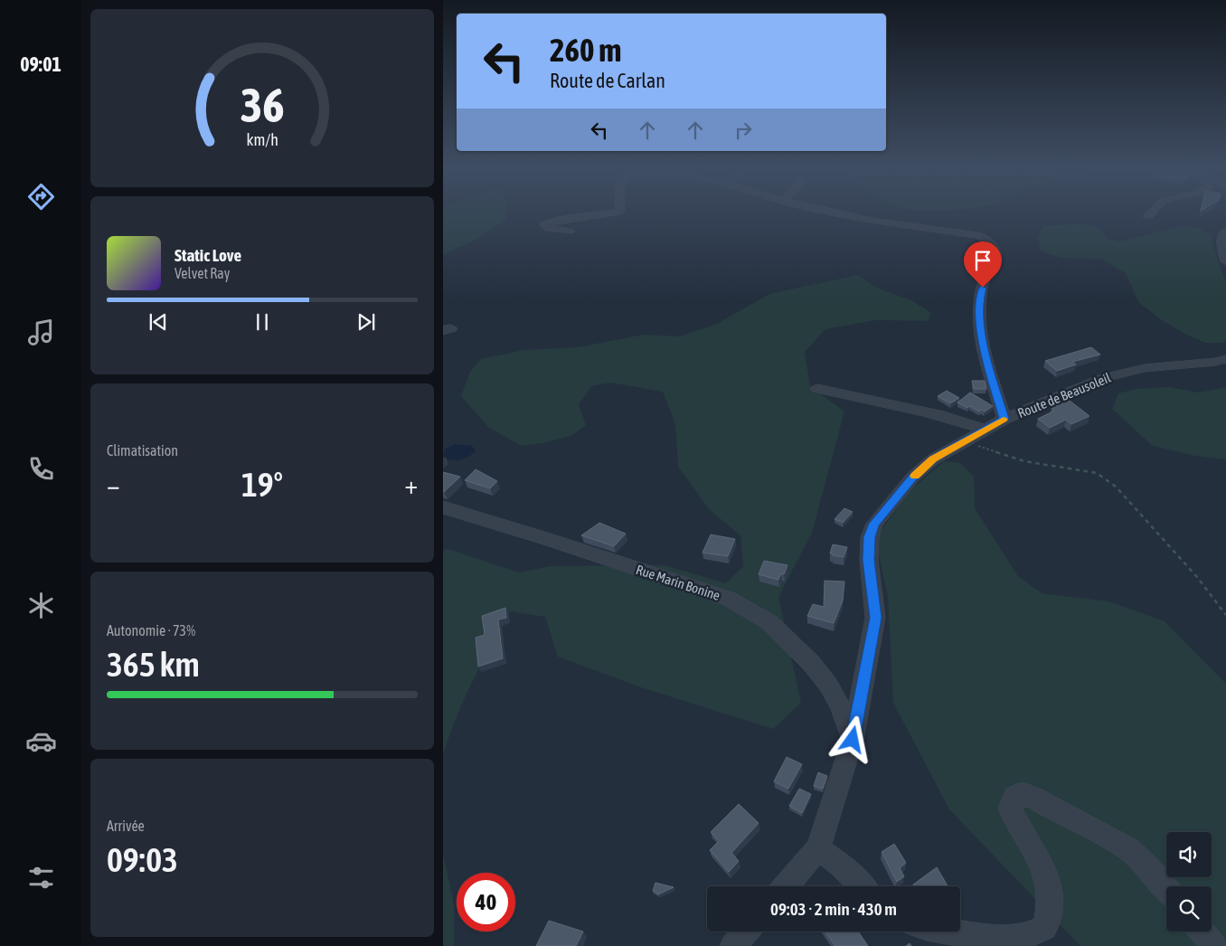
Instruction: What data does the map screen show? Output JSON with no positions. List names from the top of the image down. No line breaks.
{"streets":{"street":["Route de Beausoleil","Rue Marin Bonine"]},"crossings":[["Route de Beausoleil","Rue Marin Bonine"]],"page":{"tabs":"09:01","turn":["260 m","Route de Carlan"],"song":["Static Love","Velvet Ray"],"tile":["Climatisation",["Autonomie · 73%","365 km"],["Arrivée","09:03"]],"heat":["−","19°","+"],"limit":"40","trip":"09:03 · 2 min · 430 m","gauge":["36","km/h"]}}
